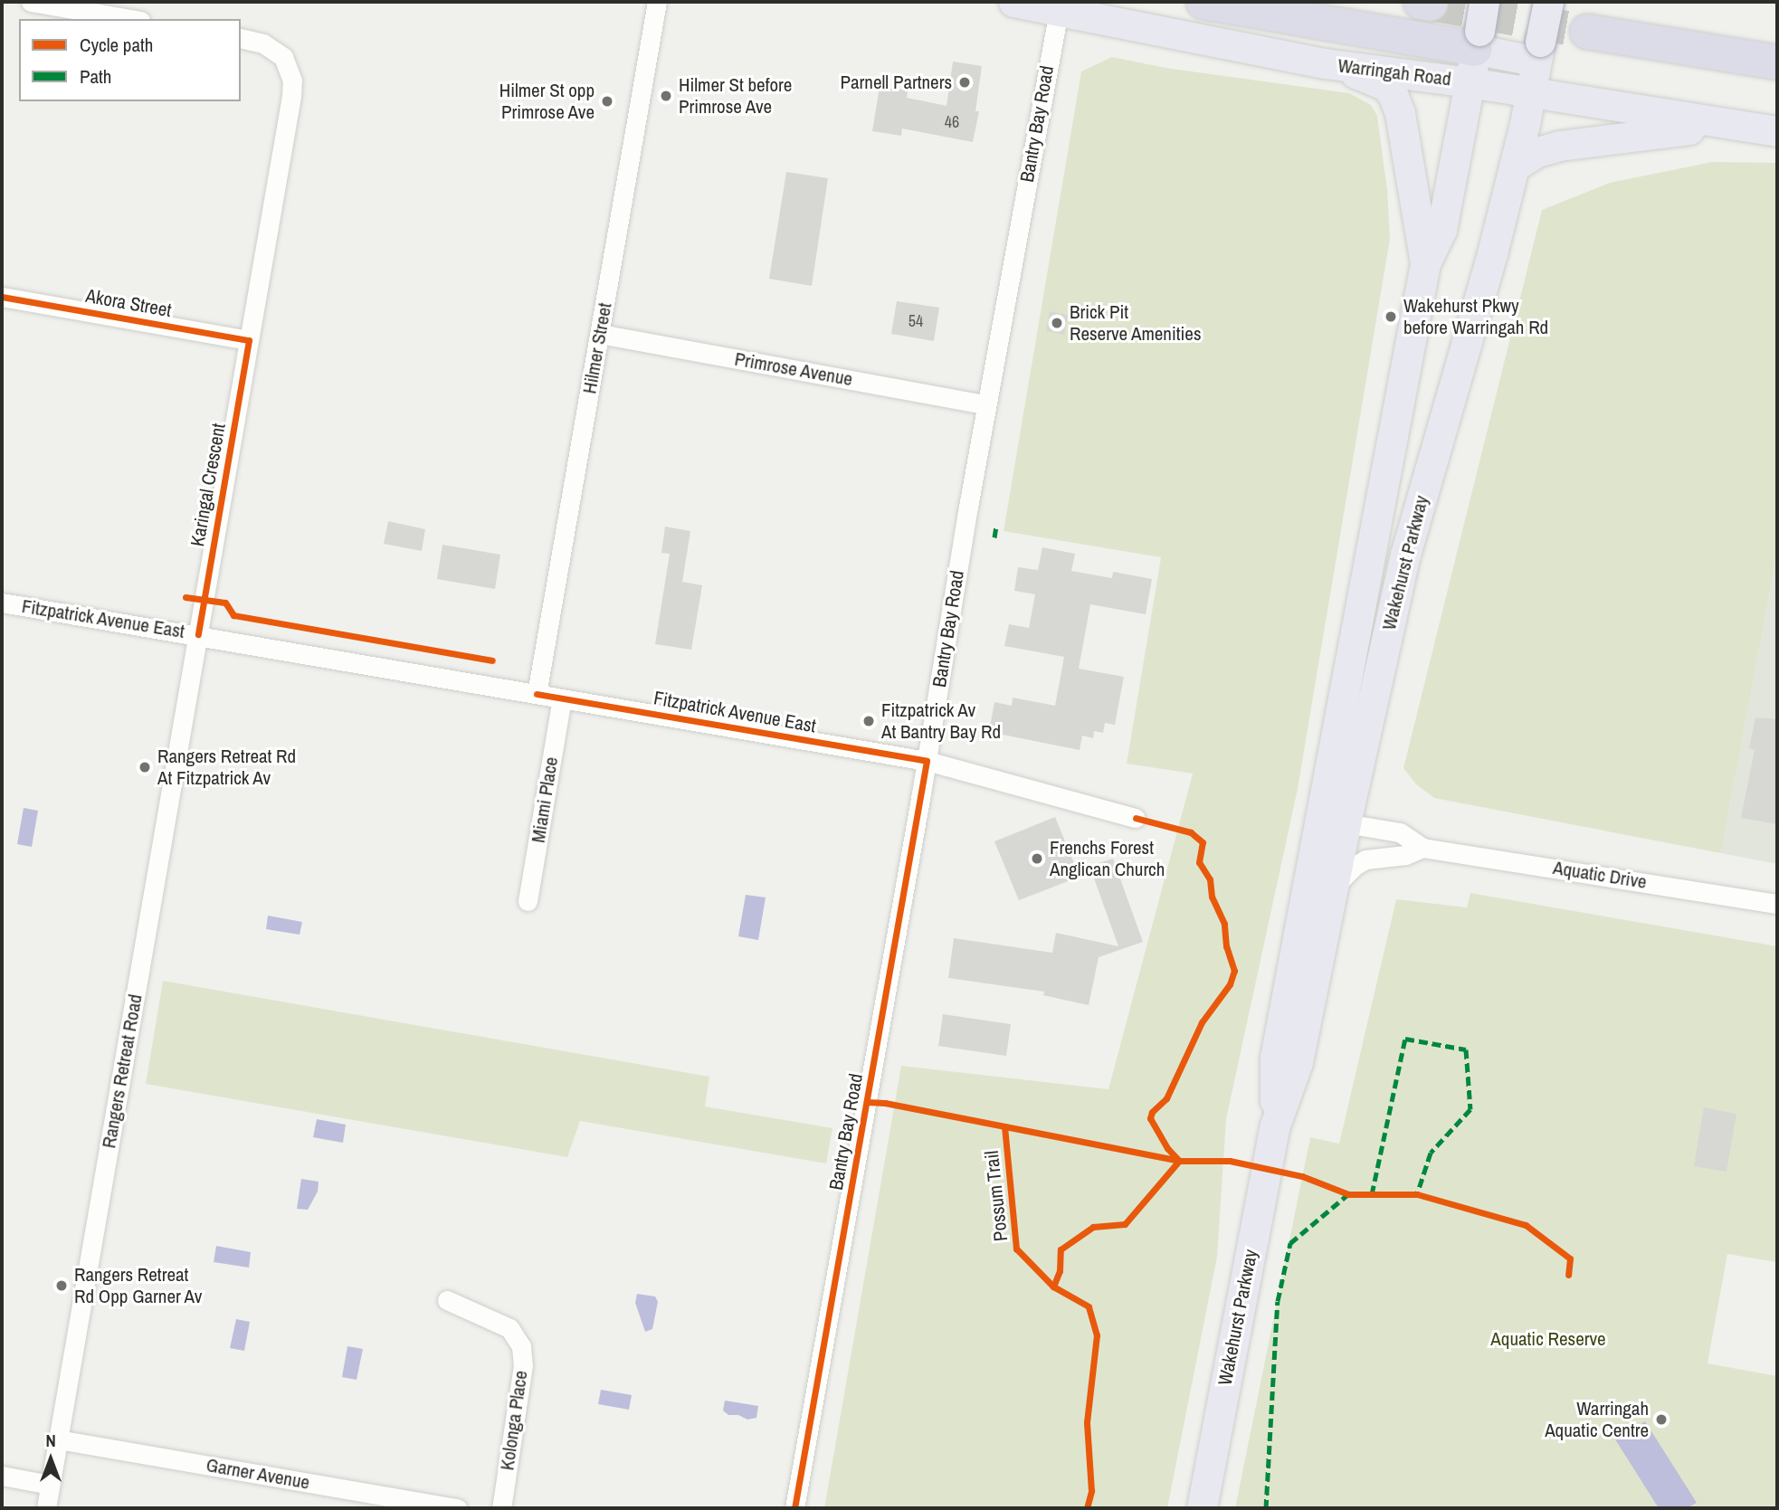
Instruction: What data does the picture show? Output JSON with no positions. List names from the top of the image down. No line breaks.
{"streets":{"main road":["Warringah Road","Wakehurst Parkway"],"street":["Bantry Bay Road","Akora Street","Hilmer Street","Primrose Avenue","Karingal Crescent","Fitzpatrick Avenue East","Miami Place","Aquatic Drive","Rangers Retreat Road","Kolonga Place","Garner Avenue"],"cycle path":["Possum Trail"]},"crossings":[["Warringah Road","Bantry Bay Road"],["Warringah Road","Wakehurst Parkway"],["Bantry Bay Road","Primrose Avenue"],["Bantry Bay Road","Fitzpatrick Avenue East"],["Akora Street","Karingal Crescent"],["Hilmer Street","Primrose Avenue"],["Hilmer Street","Fitzpatrick Avenue East"],["Karingal Crescent","Fitzpatrick Avenue East"],["Karingal Crescent","Rangers Retreat Road"],["Wakehurst Parkway","Aquatic Drive"],["Fitzpatrick Avenue East","Miami Place"],["Fitzpatrick Avenue East","Rangers Retreat Road"],["Rangers Retreat Road","Garner Avenue"]],"parks":["Aquatic Reserve"],"places":["Parnell Partners","Hilmer St before Primrose Ave","Hilmer St opp Primrose Ave","Wakehurst Pkwy before Warringah Rd","Brick Pit Reserve Amenities","Fitzpatrick Av At Bantry Bay Rd","Rangers Retreat Rd At Fitzpatrick Av","Frenchs Forest Anglican Church","Rangers Retreat Rd Opp Garner Av","Warringah Aquatic Centre"],"house_numbers":["46","54"],"legend":["Cycle path","Path"],"north":"top"}
